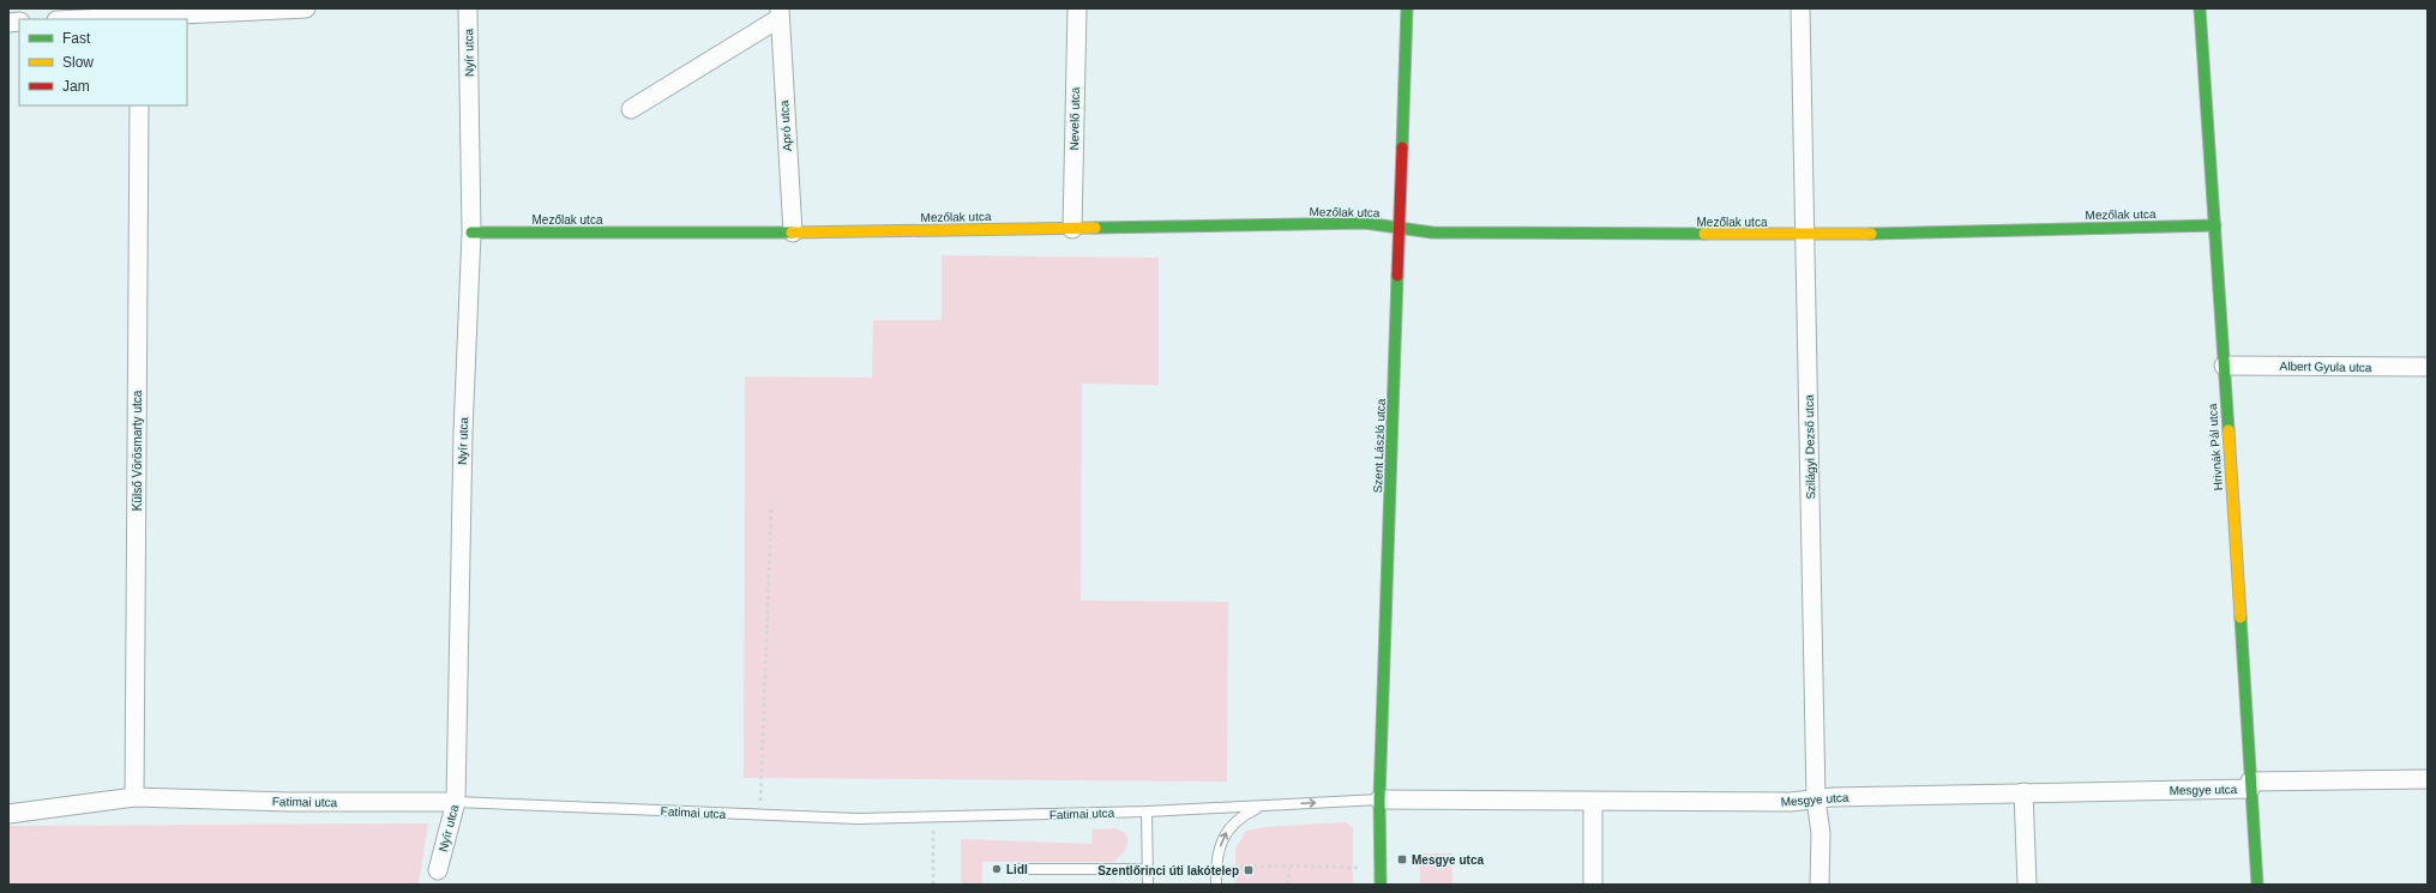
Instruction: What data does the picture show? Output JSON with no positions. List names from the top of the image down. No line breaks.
{"streets":{"street":["Nyír utca","Nevelő utca","Apró utca","Mezőlak utca","Albert Gyula utca","Szent László utca","Szilágyi Dezső utca","Hrivnák Pál utca","Külső Vörösmarty utca","Mesgye utca","Fatimai utca"]},"crossings":[["Nyír utca","Mezőlak utca"],["Nyír utca","Fatimai utca"],["Nevelő utca","Mezőlak utca"],["Apró utca","Mezőlak utca"],["Mezőlak utca","Szent László utca"],["Mezőlak utca","Szilágyi Dezső utca"],["Mezőlak utca","Hrivnák Pál utca"],["Albert Gyula utca","Hrivnák Pál utca"],["Szent László utca","Mesgye utca"],["Szent László utca","Fatimai utca"],["Szilágyi Dezső utca","Mesgye utca"],["Hrivnák Pál utca","Mesgye utca"],["Külső Vörösmarty utca","Fatimai utca"],["Mesgye utca","Fatimai utca"]],"places":{"transit":["Mesgye utca","Szentlőrinci úti lakótelep"],"other":["Lidl"]},"legend":["Fast","Slow","Jam"]}
